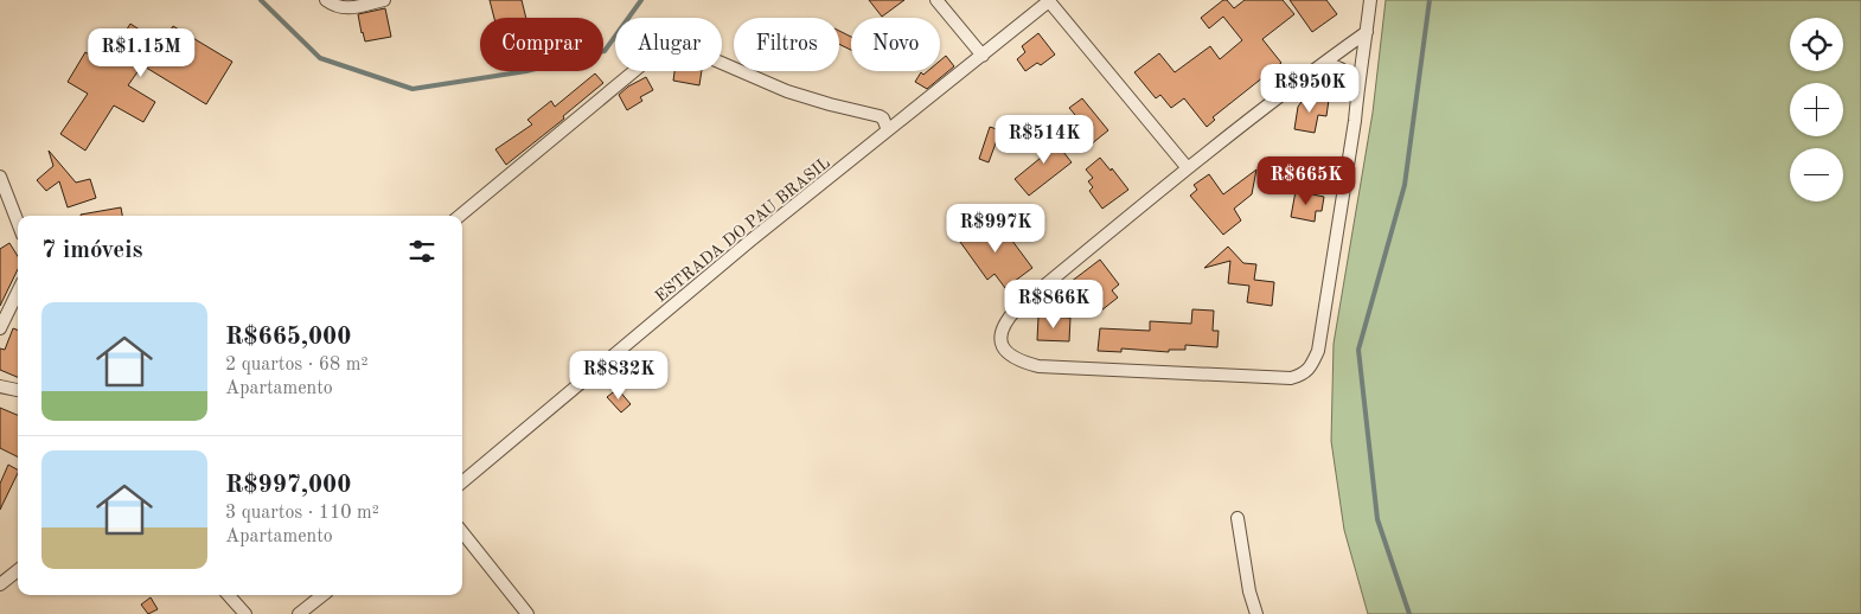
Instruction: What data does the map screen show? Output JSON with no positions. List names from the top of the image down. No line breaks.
{"streets":{"street":["ESTRADA DO PAU BRASIL"]},"page":{"map_buttons":["+","−"],"chip":["Comprar","Alugar","Filtros","Novo"],"price":["R$1.15M","R$950K","R$514K","R$665K","R$997K","R$866K","R$832K"],"heading":"7 imóveis","list":[{"name":"R$665,000","note":"2 quartos · 68 m² · Apartamento"},{"name":"R$997,000","note":"3 quartos · 110 m² · Apartamento"}]}}
